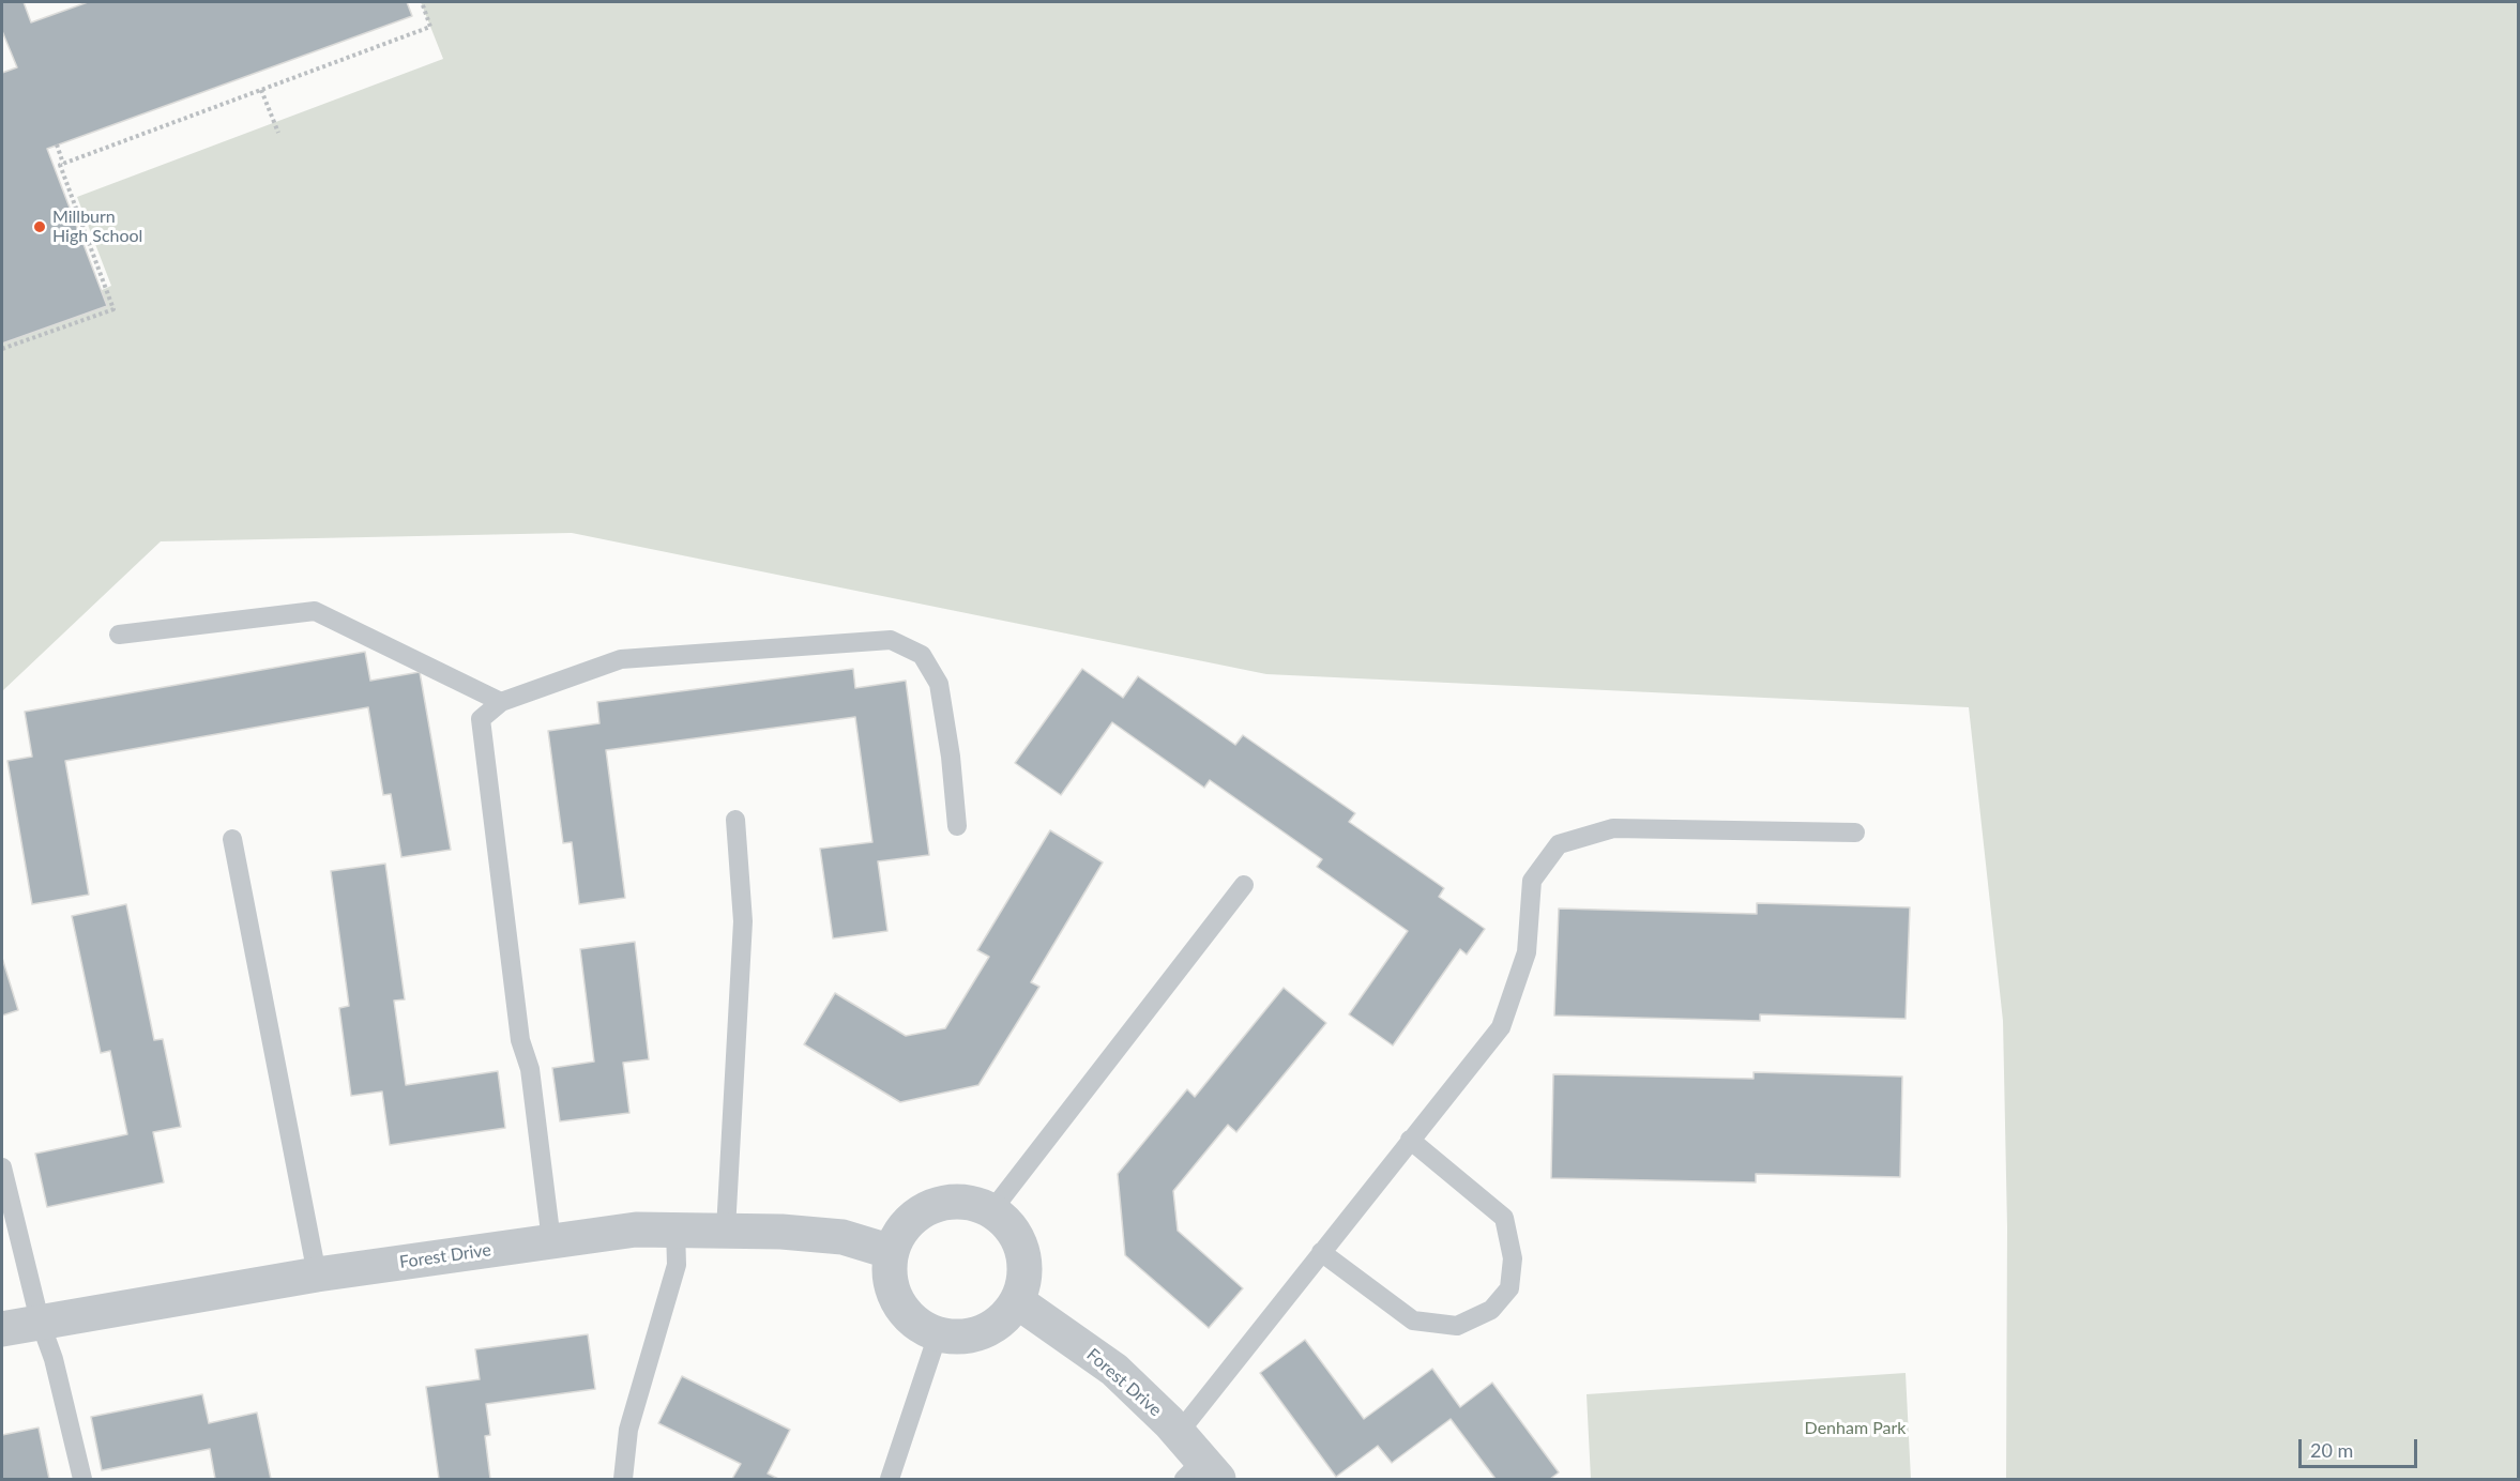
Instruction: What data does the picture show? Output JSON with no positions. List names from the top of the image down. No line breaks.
{"streets":{"street":["Forest Drive"]},"parks":["Denham Park"],"places":["Millburn High School"],"scale_bar":"20 m"}
